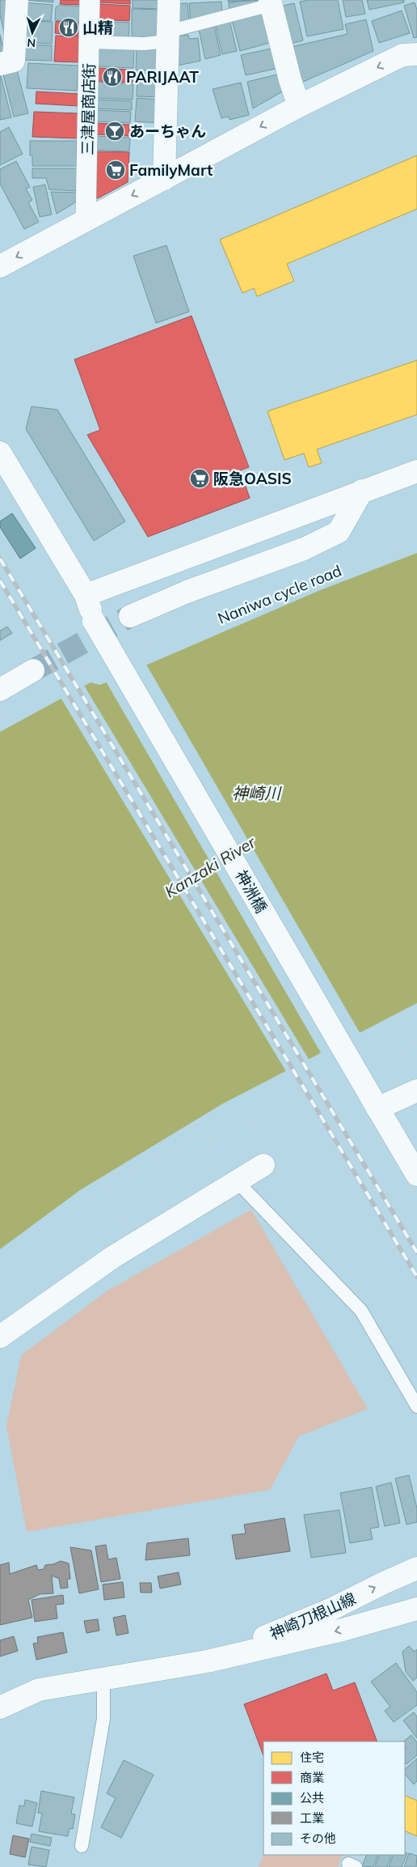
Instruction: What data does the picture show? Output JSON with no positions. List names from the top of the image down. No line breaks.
{"streets":{"street":["三津屋商店街","神洲橋","神崎刀根山線"],"path":["Naniwa cycle road"]},"water":["神崎川","Kanzaki River"],"places":{"restaurant":["山精","PARIJAAT"],"bar":["あーちゃん"],"supermarket":["FamilyMart","阪急OASIS"]},"legend":["住宅","商業","公共","工業","その他"],"north":"bottom"}
